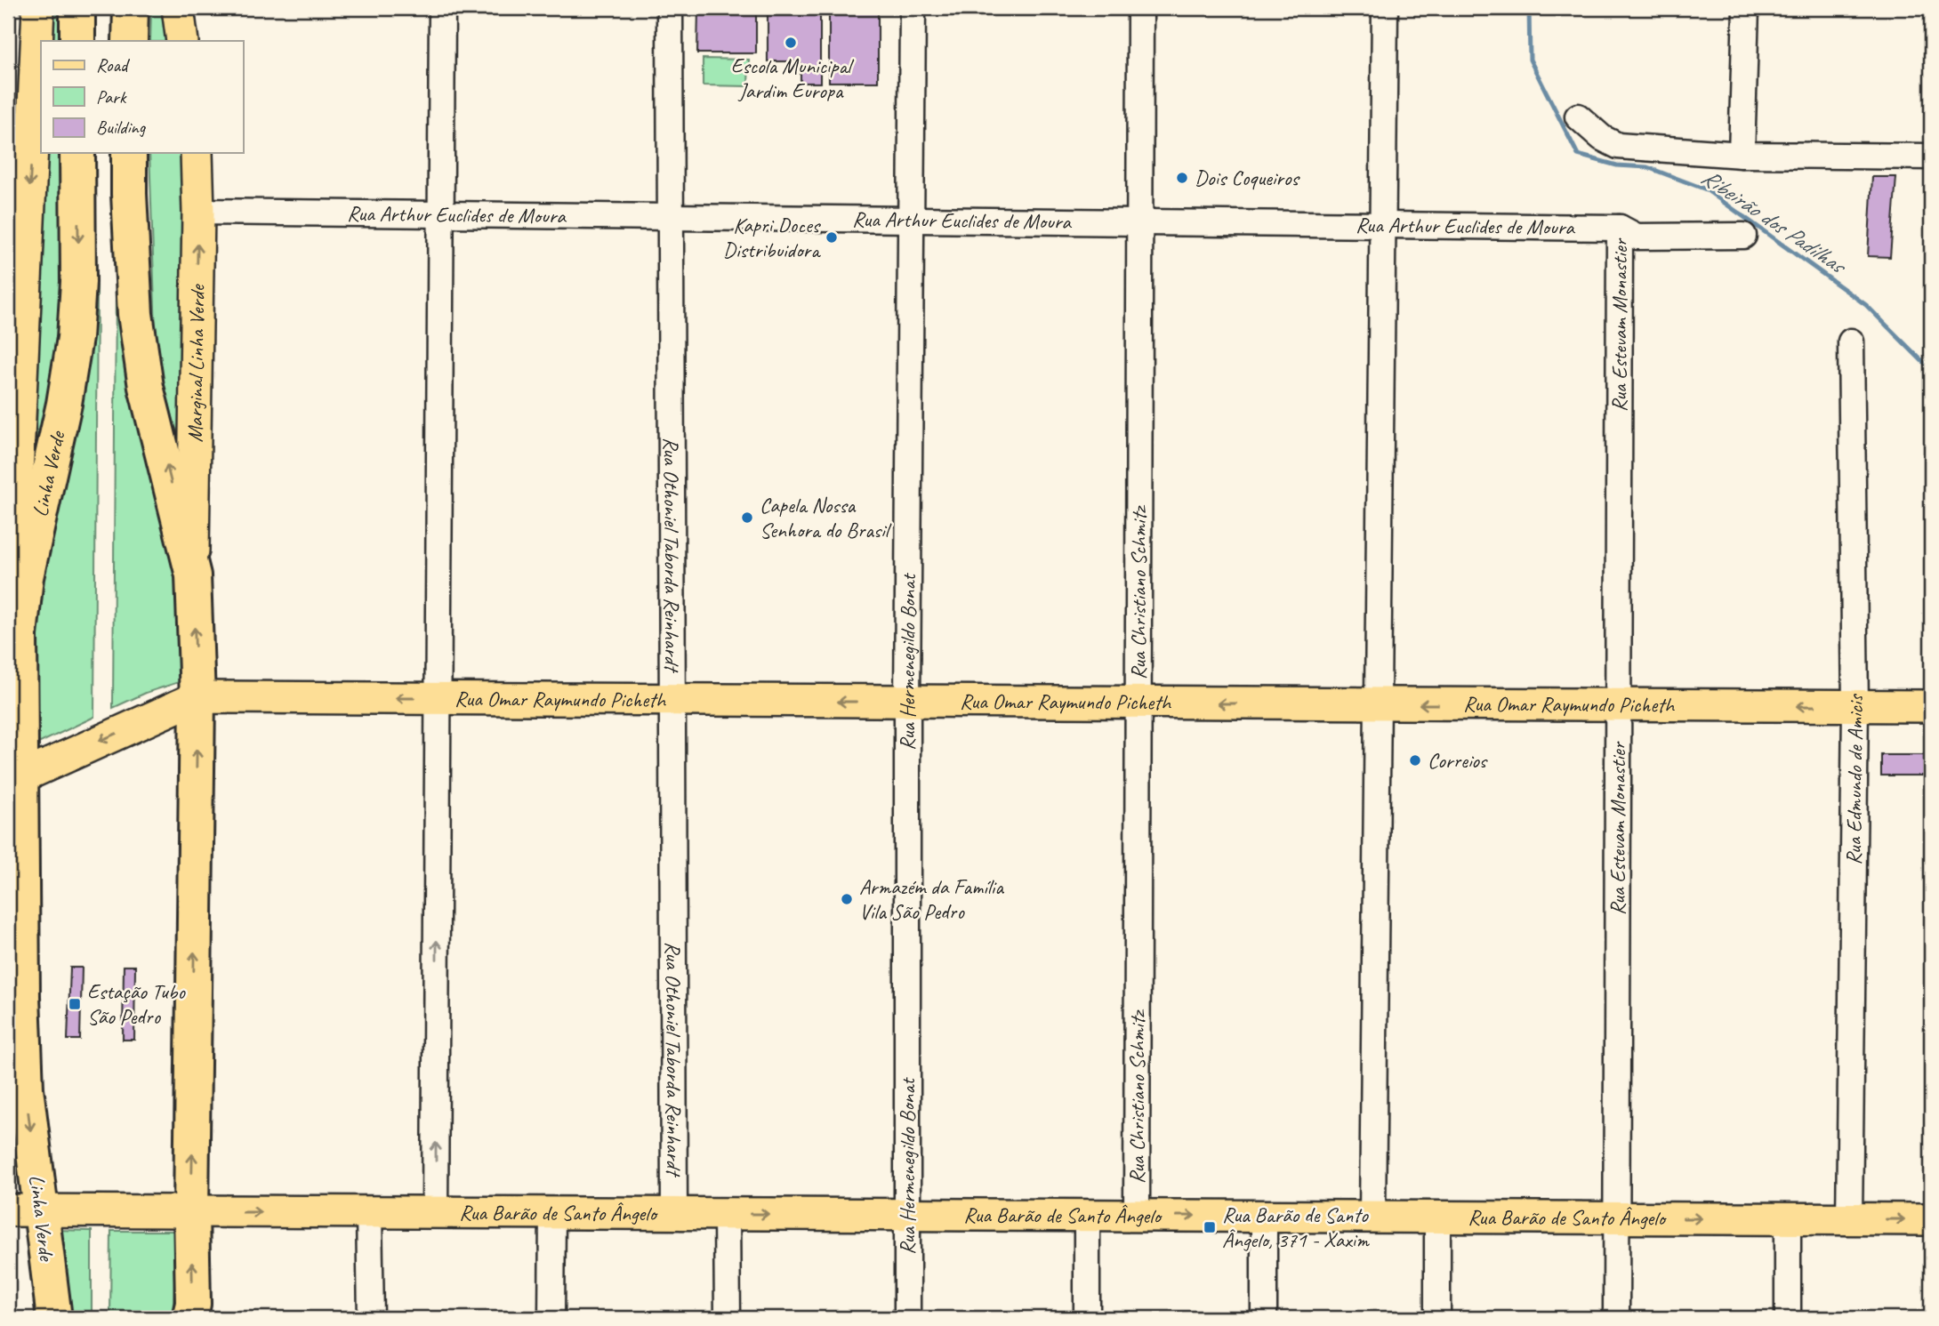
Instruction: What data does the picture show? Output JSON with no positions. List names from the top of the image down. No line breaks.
{"streets":{"highway":["Linha Verde"],"main road":["Marginal Linha Verde","Rua Omar Raymundo Picheth","Rua Barão de Santo Ângelo"],"street":["Rua Arthur Euclides de Moura","Rua Estevam Monastier","Rua Othoniel Taborda Reinhardt","Rua Christiano Schmitz","Rua Hermenegildo Bonat","Rua Edmundo de Amicis"]},"crossings":[["Rua Arthur Euclides de Moura","Rua Estevam Monastier"],["Rua Arthur Euclides de Moura","Marginal Linha Verde"],["Rua Arthur Euclides de Moura","Rua Othoniel Taborda Reinhardt"],["Rua Arthur Euclides de Moura","Rua Christiano Schmitz"],["Rua Arthur Euclides de Moura","Rua Hermenegildo Bonat"],["Rua Estevam Monastier","Rua Omar Raymundo Picheth"],["Rua Estevam Monastier","Rua Barão de Santo Ângelo"],["Linha Verde","Rua Barão de Santo Ângelo"],["Rua Othoniel Taborda Reinhardt","Rua Omar Raymundo Picheth"],["Rua Othoniel Taborda Reinhardt","Rua Barão de Santo Ângelo"],["Rua Christiano Schmitz","Rua Omar Raymundo Picheth"],["Rua Christiano Schmitz","Rua Barão de Santo Ângelo"],["Rua Hermenegildo Bonat","Rua Omar Raymundo Picheth"],["Rua Hermenegildo Bonat","Rua Barão de Santo Ângelo"],["Rua Omar Raymundo Picheth","Rua Edmundo de Amicis"],["Rua Edmundo de Amicis","Rua Barão de Santo Ângelo"]],"one_way":["Rua Omar Raymundo Picheth","Rua Barão de Santo Ângelo"],"water":["Ribeirão dos Padilhas"],"places":{"other":["Escola Municipal Jardim Europa","Dois Coqueiros","Kapri Doces Distribuidora","Capela Nossa Senhora do Brasil","Correios","Armazém da Família Vila São Pedro"],"transit":["Estação Tubo São Pedro","Rua Barão de Santo Ângelo, 371 - Xaxim"]},"legend":["Road","Park","Building"]}
